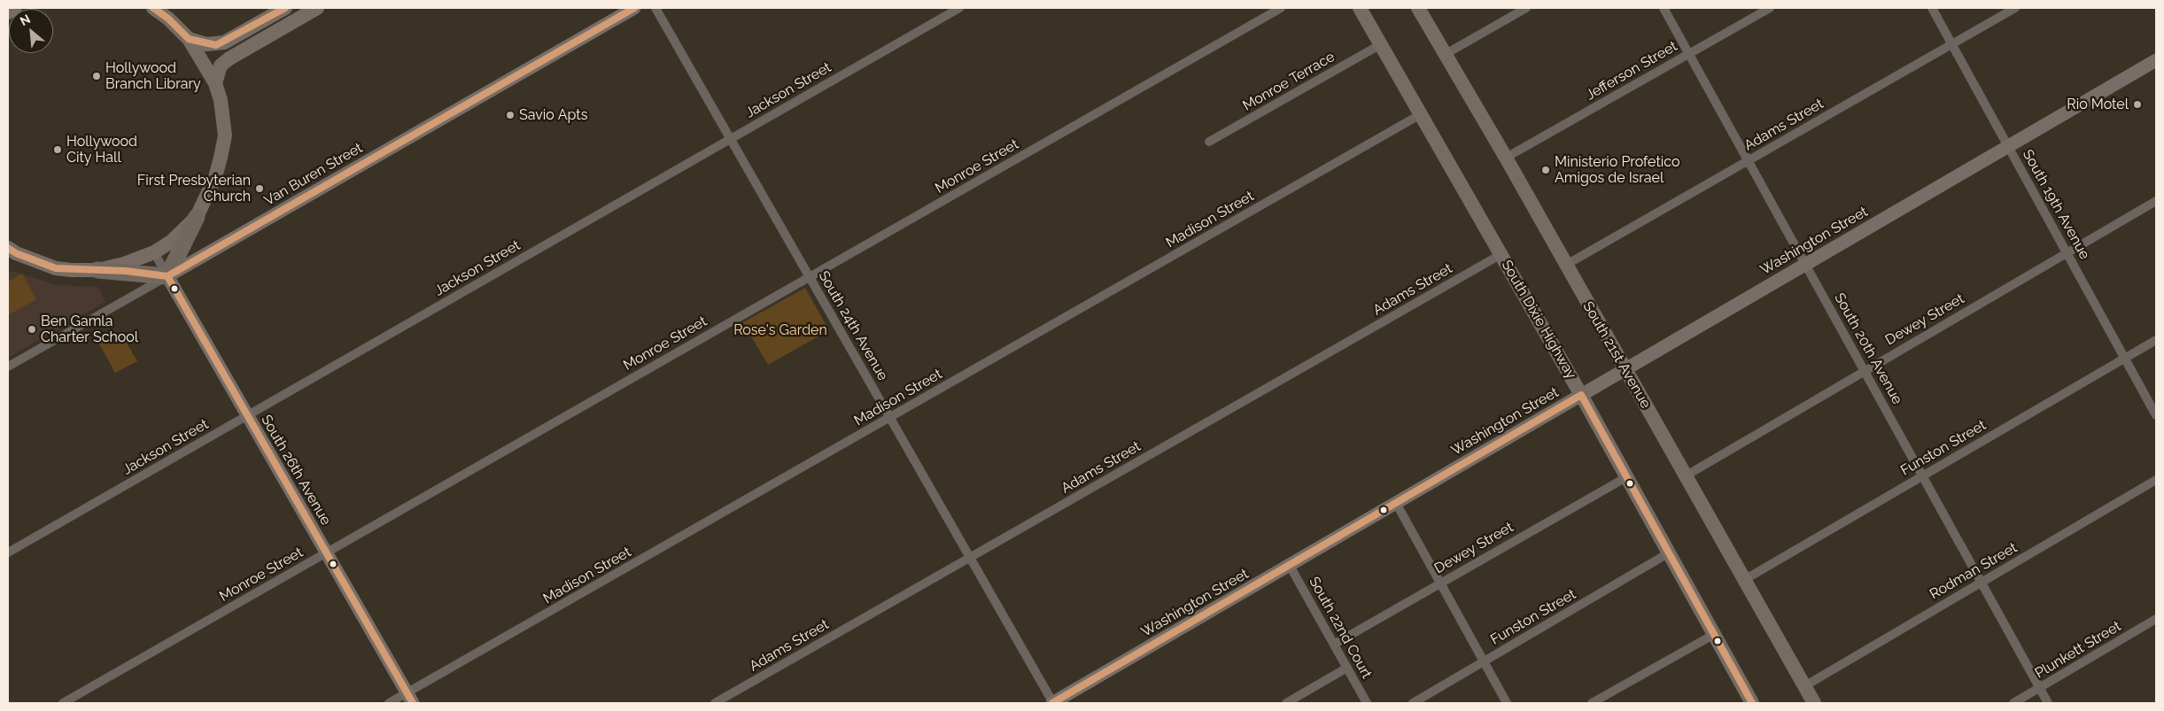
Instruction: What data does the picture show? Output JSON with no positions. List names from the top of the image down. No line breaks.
{"streets":{"main road":["South Dixie Highway","South 21st Avenue"],"street":["Jefferson Street","Monroe Terrace","Jackson Street","Adams Street","Monroe Street","Van Buren Street","South 19th Avenue","Madison Street","Washington Street","Dewey Street","South 24th Avenue","South 20th Avenue","Funston Street","South 26th Avenue","Rodman Street","South 22nd Court","Plunkett Street"]},"crossings":[["Jefferson Street","South 20th Avenue"],["Jefferson Street","South 21st Avenue"],["Monroe Terrace","South Dixie Highway"],["Jackson Street","South 24th Avenue"],["Jackson Street","South 26th Avenue"],["Adams Street","South 19th Avenue"],["Adams Street","South Dixie Highway"],["Adams Street","South 24th Avenue"],["Adams Street","South 20th Avenue"],["Adams Street","South 21st Avenue"],["Monroe Street","South 24th Avenue"],["Monroe Street","South 26th Avenue"],["Van Buren Street","South 26th Avenue"],["South 19th Avenue","Washington Street"],["South 19th Avenue","Dewey Street"],["South 19th Avenue","Funston Street"],["Madison Street","South Dixie Highway"],["Madison Street","South 24th Avenue"],["Madison Street","South 26th Avenue"],["Washington Street","South Dixie Highway"],["Washington Street","South 24th Avenue"],["Washington Street","South 20th Avenue"],["Washington Street","South 21st Avenue"],["Washington Street","South 22nd Court"],["South Dixie Highway","Dewey Street"],["South Dixie Highway","Funston Street"],["Dewey Street","South 20th Avenue"],["Dewey Street","South 21st Avenue"],["Dewey Street","South 22nd Court"],["South 20th Avenue","Funston Street"],["South 20th Avenue","Rodman Street"],["South 20th Avenue","Plunkett Street"],["South 21st Avenue","Funston Street"],["South 21st Avenue","Rodman Street"]],"parks":["Rose's Garden"],"places":["Hollywood Branch Library","Rio Motel","Savio Apts","Hollywood City Hall","Ministerio Profetico Amigos de Israel","First Presbyterian Church","Ben Gamla Charter School"],"north":"top left"}
